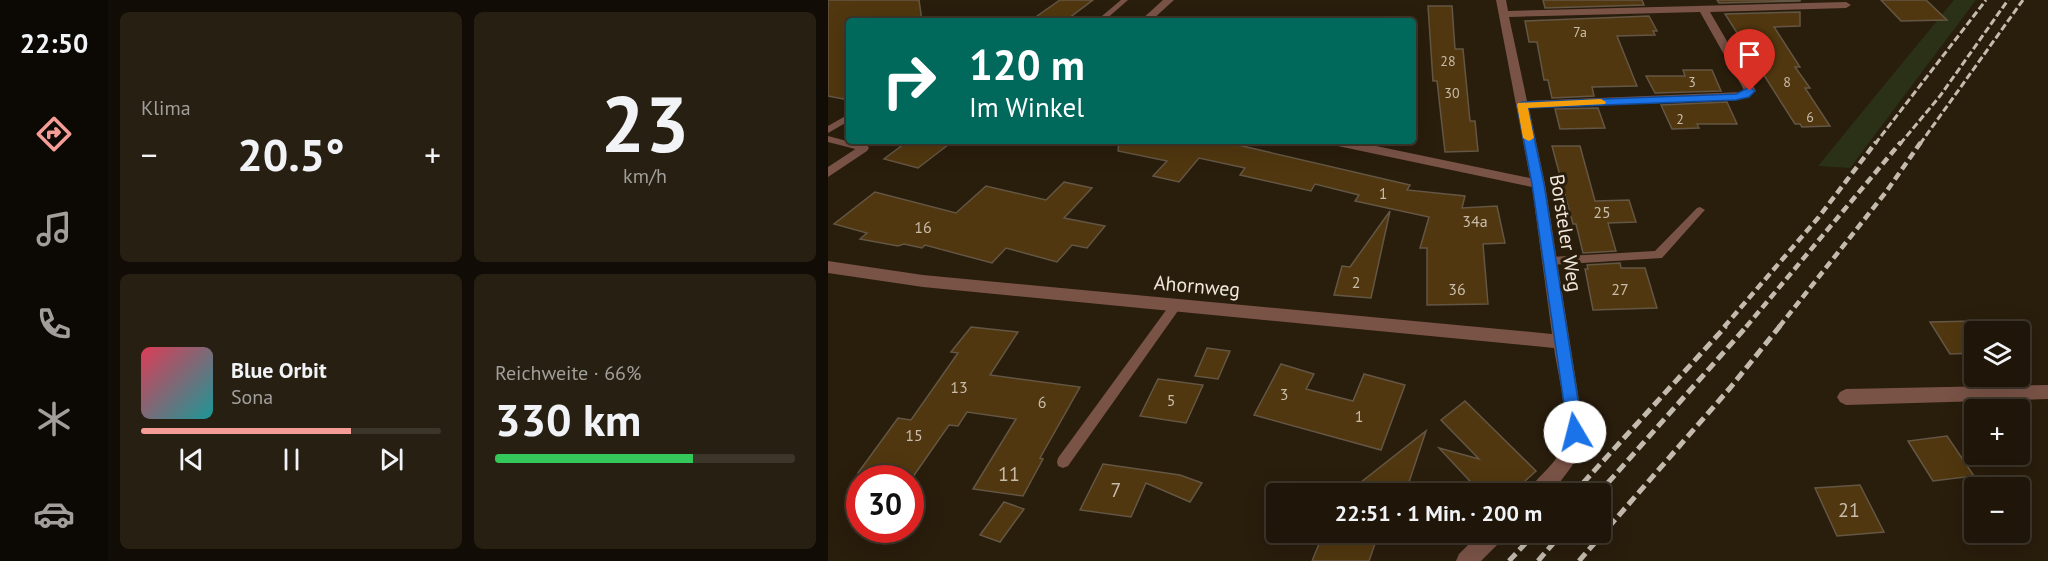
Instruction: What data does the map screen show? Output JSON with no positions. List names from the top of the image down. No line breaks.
{"streets":{"street":["Borsteler Weg","Ahornweg"]},"crossings":[["Borsteler Weg","Ahornweg"]],"house_numbers":["7a","28","3","8","30","6","2","1","25","34a","16","2","36","27","13","3","5","6","1","15","11","7","21"],"page":{"tabs":"22:50","tile":["Klima",["23","km/h"],["Reichweite · 66%","330 km"]],"turn":["120 m","Im Winkel"],"heat":["−","20.5°","+"],"map_buttons":["+","−"],"song":["Blue Orbit","Sona"],"limit":"30","trip":"22:51 · 1 Min. · 200 m"}}
